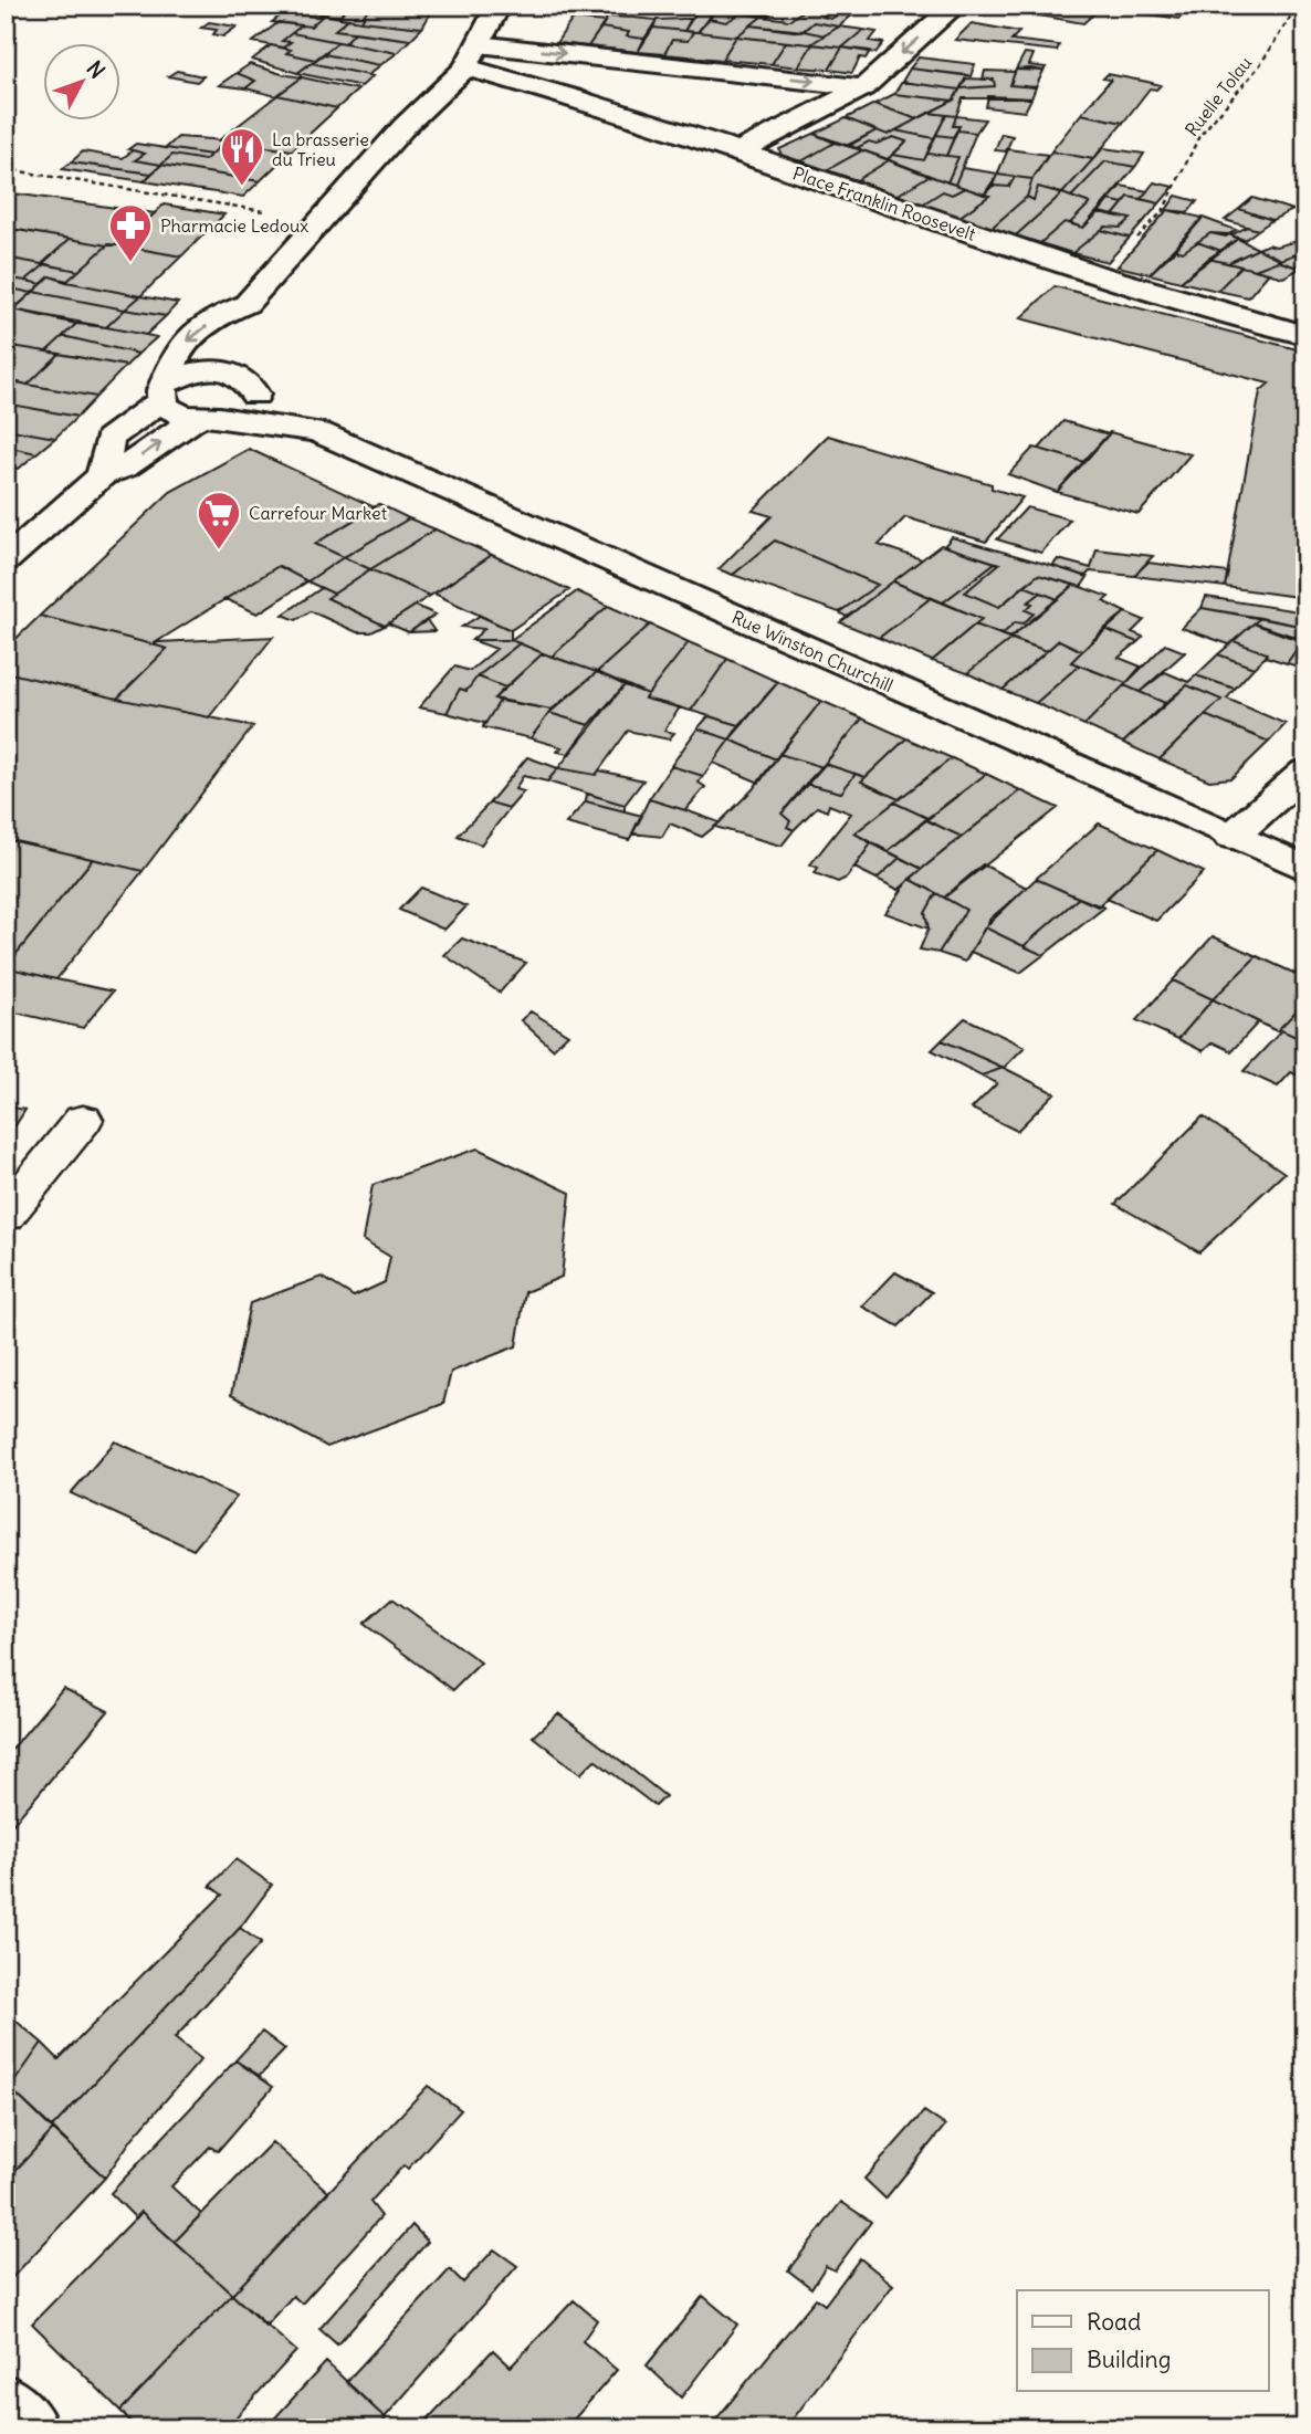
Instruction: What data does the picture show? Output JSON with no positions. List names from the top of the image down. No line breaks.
{"streets":{"main road":["Place Franklin Roosevelt","Rue Winston Churchill"],"path":["Ruelle Tolau"]},"crossings":[["Ruelle Tolau","Place Franklin Roosevelt"]],"places":{"restaurant":["La brasserie du Trieu"],"pharmacy":["Pharmacie Ledoux"],"supermarket":["Carrefour Market"]},"legend":["Road","Building"],"north":"top right"}
